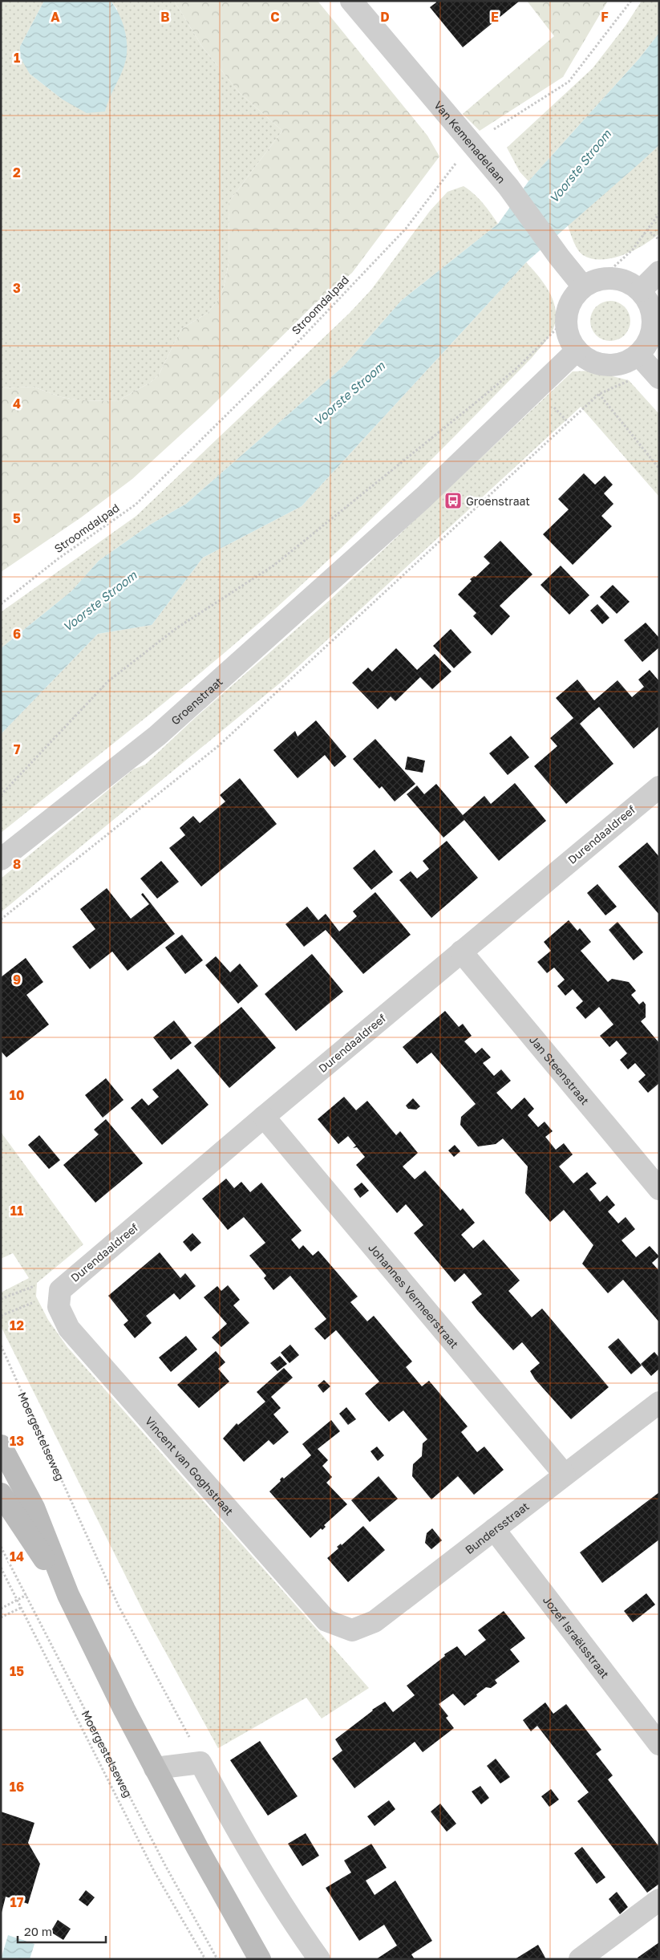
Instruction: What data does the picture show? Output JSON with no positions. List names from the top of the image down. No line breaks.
{"streets":{"street":["Van Kemenadelaan","Groenstraat","Durendaaldreef","Jan Steenstraat","Johannes Vermeerstraat","Vincent van Goghstraat","Bundersstraat","Jozef Israëlsstraat"],"path":["Stroomdalpad","Moergestelseweg"]},"crossings":[["Van Kemenadelaan","Stroomdalpad"],["Van Kemenadelaan","Groenstraat"],["Durendaaldreef","Jan Steenstraat"],["Durendaaldreef","Johannes Vermeerstraat"],["Durendaaldreef","Vincent van Goghstraat"],["Johannes Vermeerstraat","Bundersstraat"],["Vincent van Goghstraat","Bundersstraat"],["Bundersstraat","Jozef Israëlsstraat"]],"water":["Voorste Stroom"],"places":{"bus stop":["Groenstraat"]},"scale_bar":"20 m","grid":{"columns":["A","B","C","D","E","F"],"rows":["1","2","3","4","5","6","7","8","9","10","11","12","13","14","15","16","17"]}}
